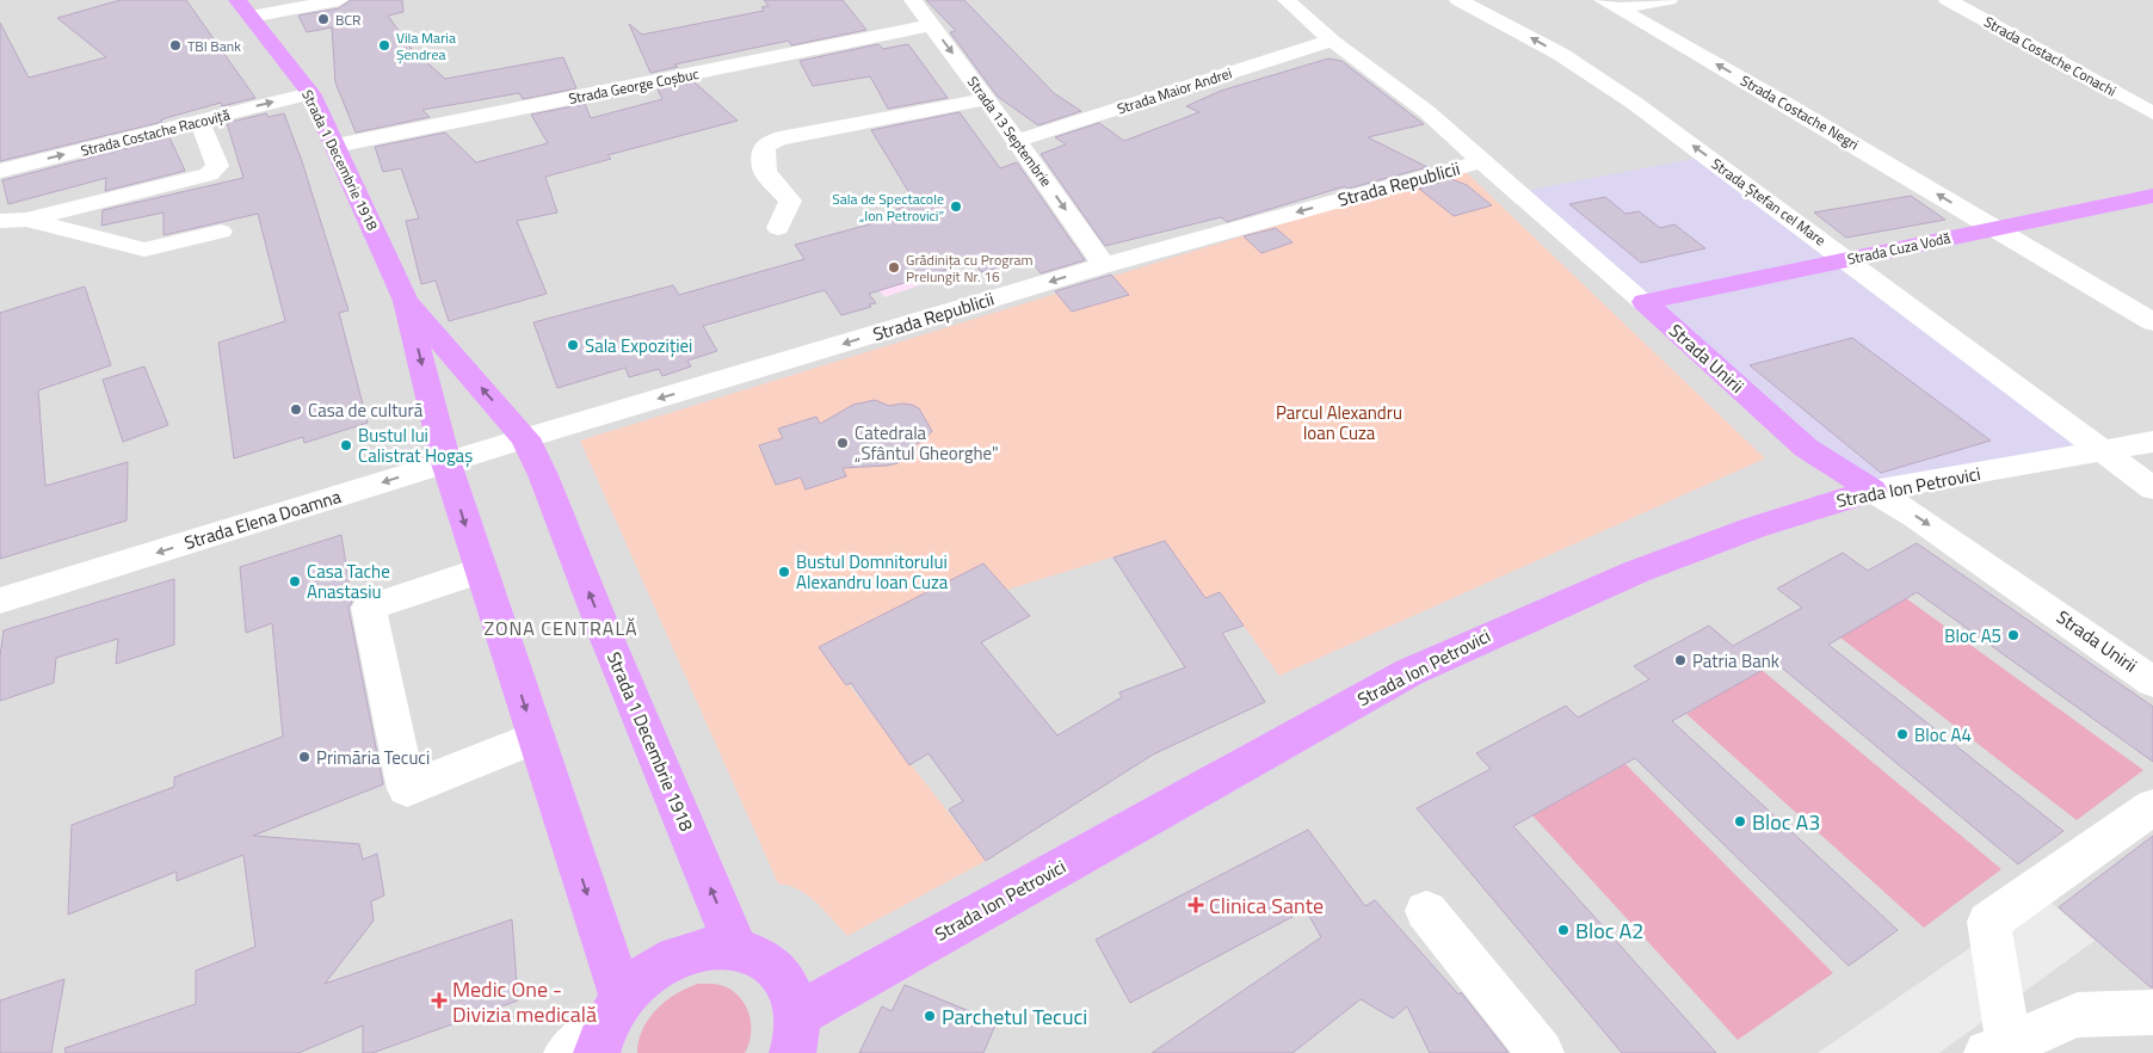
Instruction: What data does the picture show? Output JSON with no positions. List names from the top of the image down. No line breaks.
{"streets":{"main road":["Strada 1 Decembrie 1918","Strada Cuza Vodă","Strada Unirii","Strada Ion Petrovici"],"street":["Strada Costache Conachi","Strada George Coșbuc","Strada Maior Andrei","Strada Costache Negri","Strada 13 Septembrie","Strada Costache Racoviță","Strada Republicii","Strada Ștefan cel Mare","Strada Elena Doamna"]},"crossings":[["Strada George Coșbuc","Strada 13 Septembrie"],["Strada George Coșbuc","Strada 1 Decembrie 1918"],["Strada Maior Andrei","Strada 13 Septembrie"],["Strada Maior Andrei","Strada Unirii"],["Strada Costache Negri","Strada Cuza Vodă"],["Strada 13 Septembrie","Strada Republicii"],["Strada Costache Racoviță","Strada 1 Decembrie 1918"],["Strada 1 Decembrie 1918","Strada Republicii"],["Strada 1 Decembrie 1918","Strada Elena Doamna"],["Strada Republicii","Strada Unirii"],["Strada Republicii","Strada Elena Doamna"],["Strada Ștefan cel Mare","Strada Cuza Vodă"],["Strada Ștefan cel Mare","Strada Ion Petrovici"],["Strada Cuza Vodă","Strada Unirii"],["Strada Unirii","Strada Ion Petrovici"]],"one_way":["Strada Costache Negri","Strada 13 Septembrie","Strada Republicii","Strada Ștefan cel Mare","Strada Elena Doamna"],"districts":["ZONA CENTRALĂ"],"parks":["Parcul Alexandru Ioan Cuza"],"places":{"other":["BCR","TBI Bank","Vila Maria Șendrea","Sala de Spectacole „Ion Petrovici”","Grădinița cu Program Prelungit Nr. 16","Sala Expoziției","Casa de cultură","Catedrala „Sfântul Gheorghe\"","Bustul lui Calistrat Hogaș","Bustul Domnitorului Alexandru Ioan Cuza","Casa Tache Anastasiu","Bloc A5","Patria Bank","Bloc A4","Primăria Tecuci","Bloc A3","Bloc A2","Parchetul Tecuci"],"health":["Clinica Sante","Medic One - Divizia medicală"]}}
